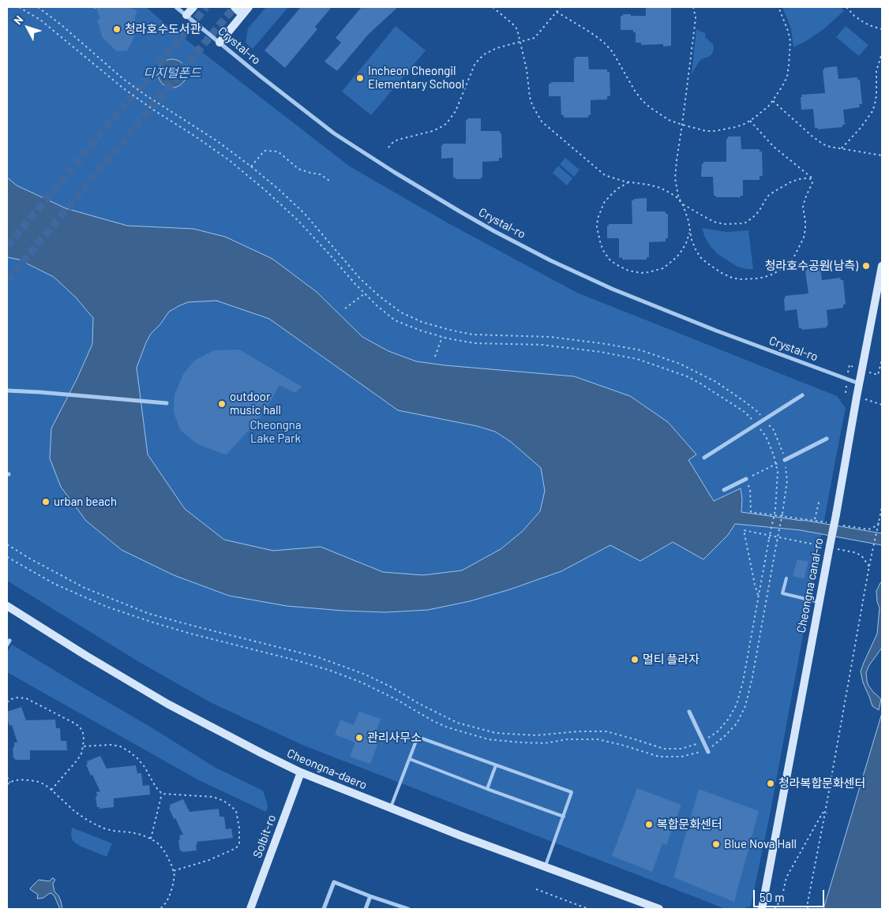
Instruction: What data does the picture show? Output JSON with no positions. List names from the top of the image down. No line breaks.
{"streets":{"street":["Crystal-ro","Cheongna canal-ro","Cheongna-daero","Solbit-ro"]},"crossings":[["Crystal-ro","Cheongna canal-ro"],["Cheongna-daero","Solbit-ro"]],"water":["디지털폰드"],"parks":["Cheongna Lake Park"],"places":["청라호수도서관","Incheon Cheongil Elementary School","청라호수공원(남측)","outdoor music hall","urban beach","멀티 플라자","관리사무소","청라복합문화센터","복합문화센터","Blue Nova Hall"],"scale_bar":"50 m","north":"top left"}
